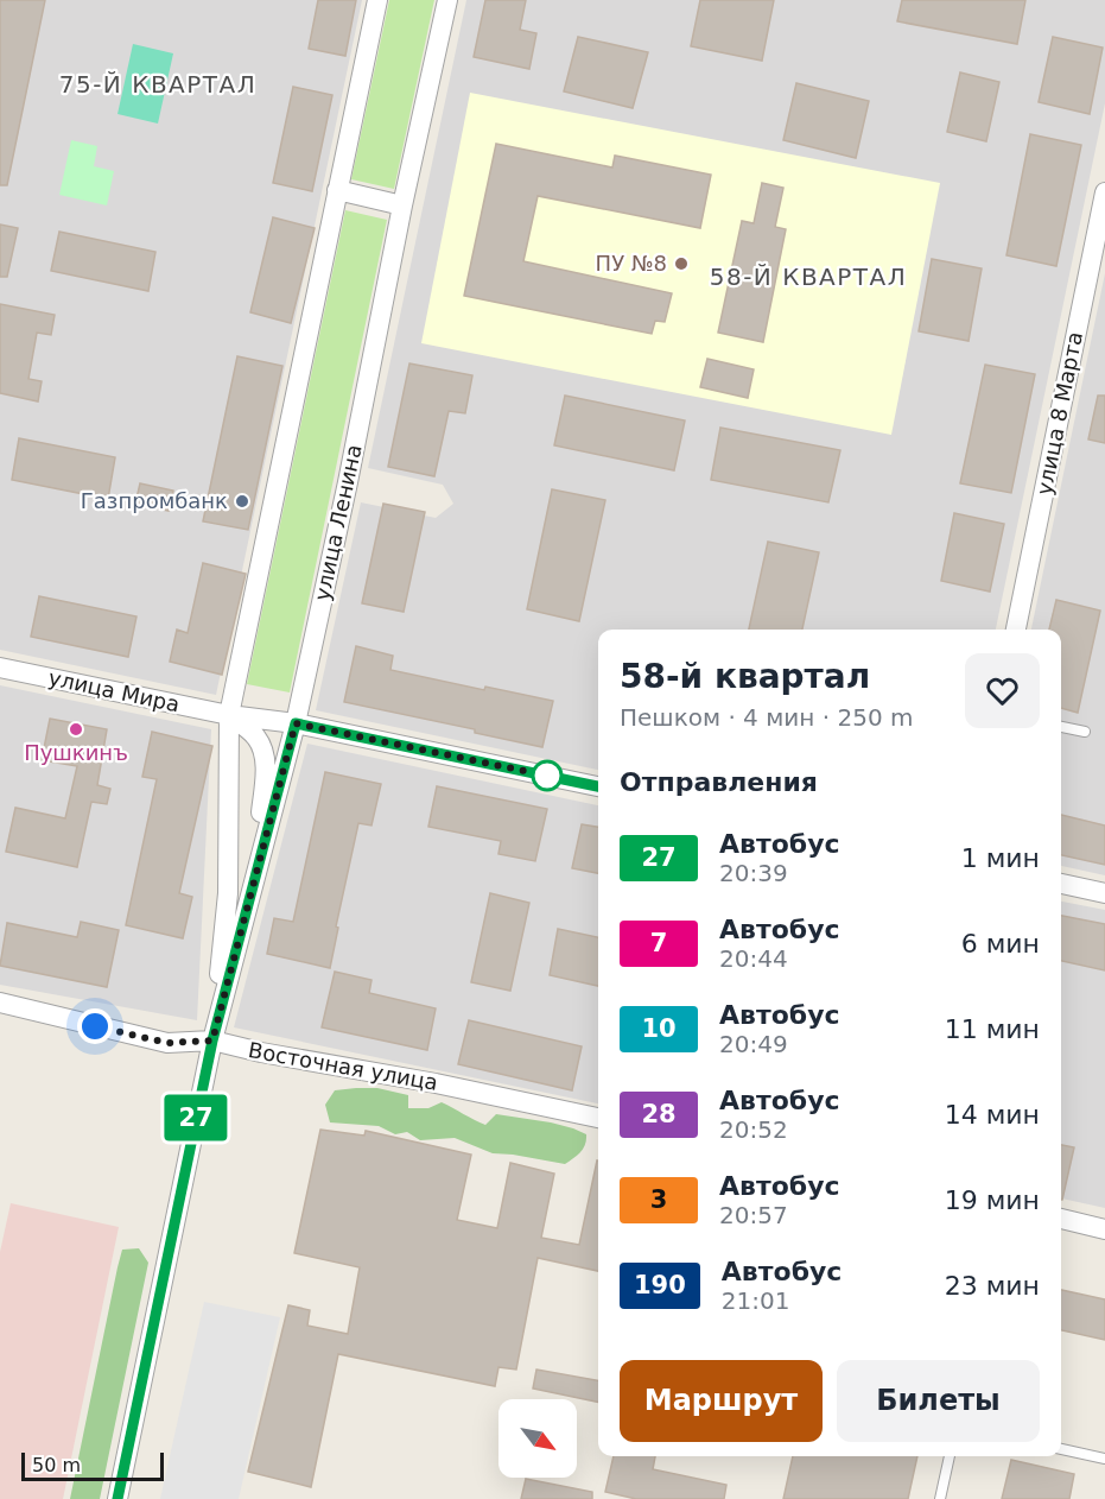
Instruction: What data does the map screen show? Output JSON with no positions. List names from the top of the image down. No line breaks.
{"streets":{"street":["улица 8 Марта","улица Ленина","улица Мира","Восточная улица"]},"crossings":[["улица Ленина","улица Мира"],["улица Ленина","Восточная улица"]],"districts":["75-Й КВАРТАЛ","58-Й КВАРТАЛ"],"places":["ПУ №8","Газпромбанк","Пушкинъ"],"lines":["bus line 27"],"scale_bar":"50 m","north":"bottom right","page":{"on_map":"27","heading":[["58-й квартал","Пешком · 4 мин · 250 m"],"Отправления"],"list":[{"mark":"27","name":"Автобус","note":"20:39","value":"1 мин"},{"mark":"7","name":"Автобус","note":"20:44","value":"6 мин"},{"mark":"10","name":"Автобус","note":"20:49","value":"11 мин"},{"mark":"28","name":"Автобус","note":"20:52","value":"14 мин"},{"mark":"3","name":"Автобус","note":"20:57","value":"19 мин"},{"mark":"190","name":"Автобус","note":"21:01","value":"23 мин"}],"buttons":["Маршрут","Билеты"],"scale":"50 m"}}
